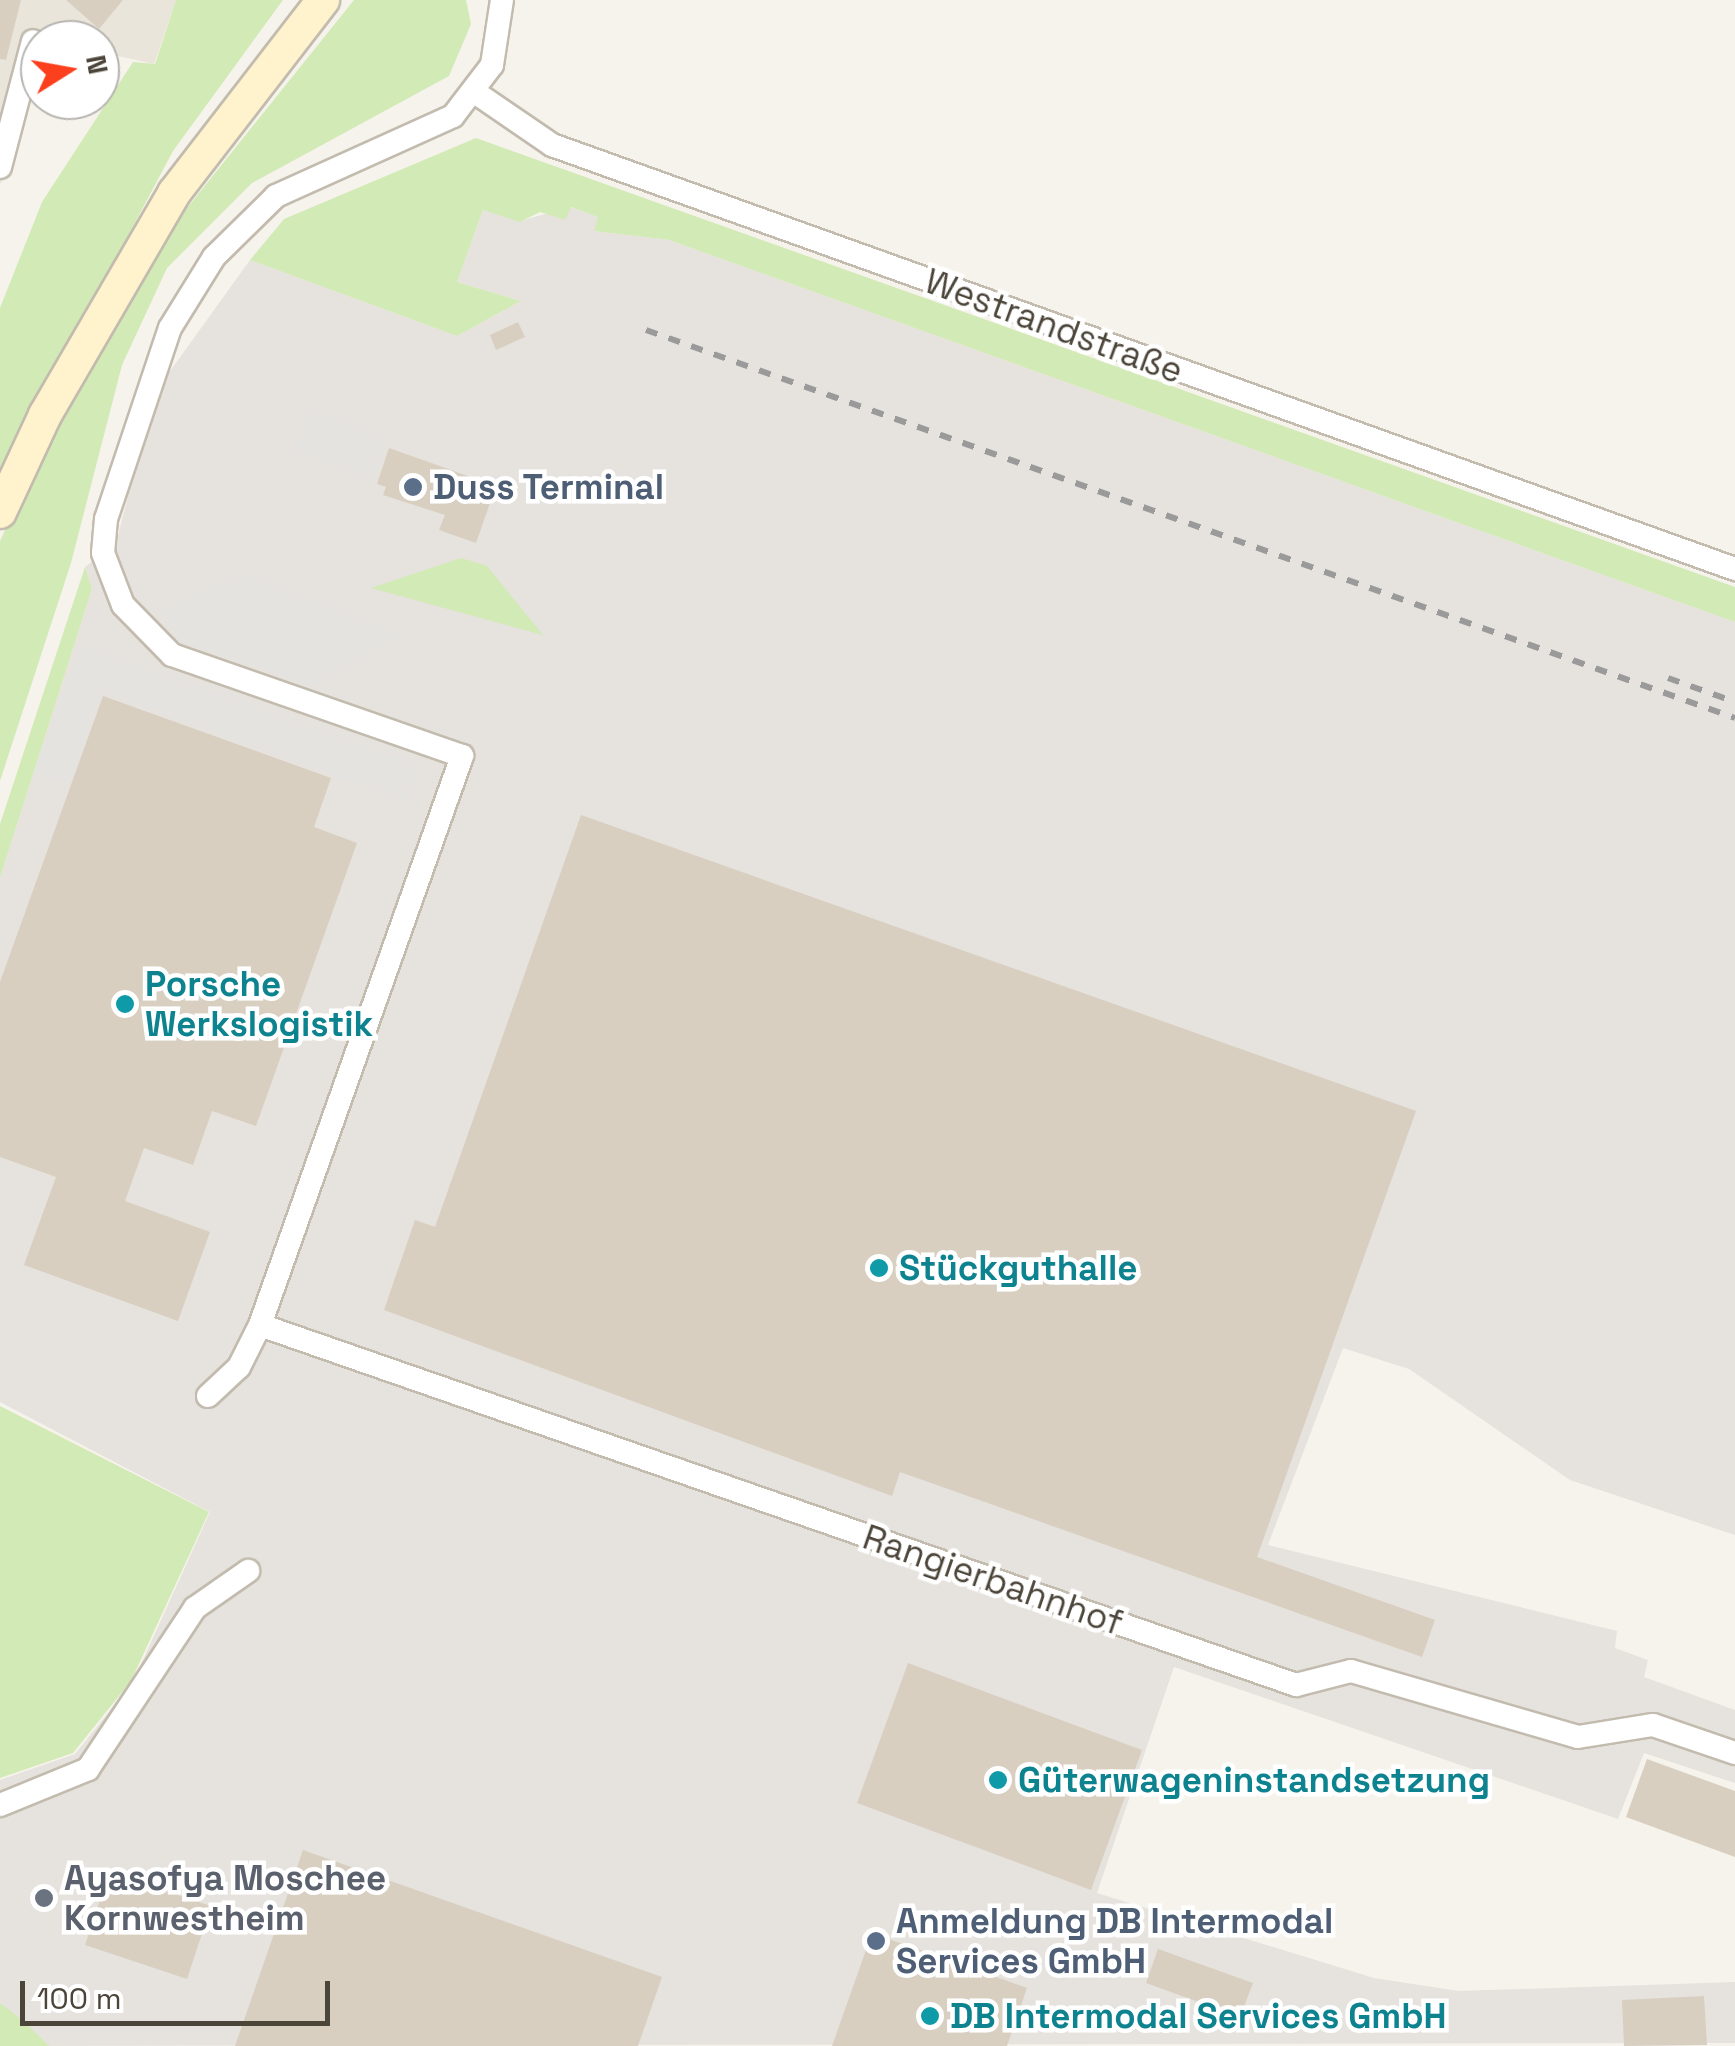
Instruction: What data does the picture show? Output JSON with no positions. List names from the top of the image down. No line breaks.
{"streets":{"street":["Westrandstraße","Rangierbahnhof"]},"places":["Duss Terminal","Porsche Werkslogistik","Stückguthalle","Güterwageninstandsetzung","Ayasofya Moschee Kornwestheim","Anmeldung DB Intermodal Services GmbH","DB Intermodal Services GmbH"],"scale_bar":"100 m","north":"right"}
